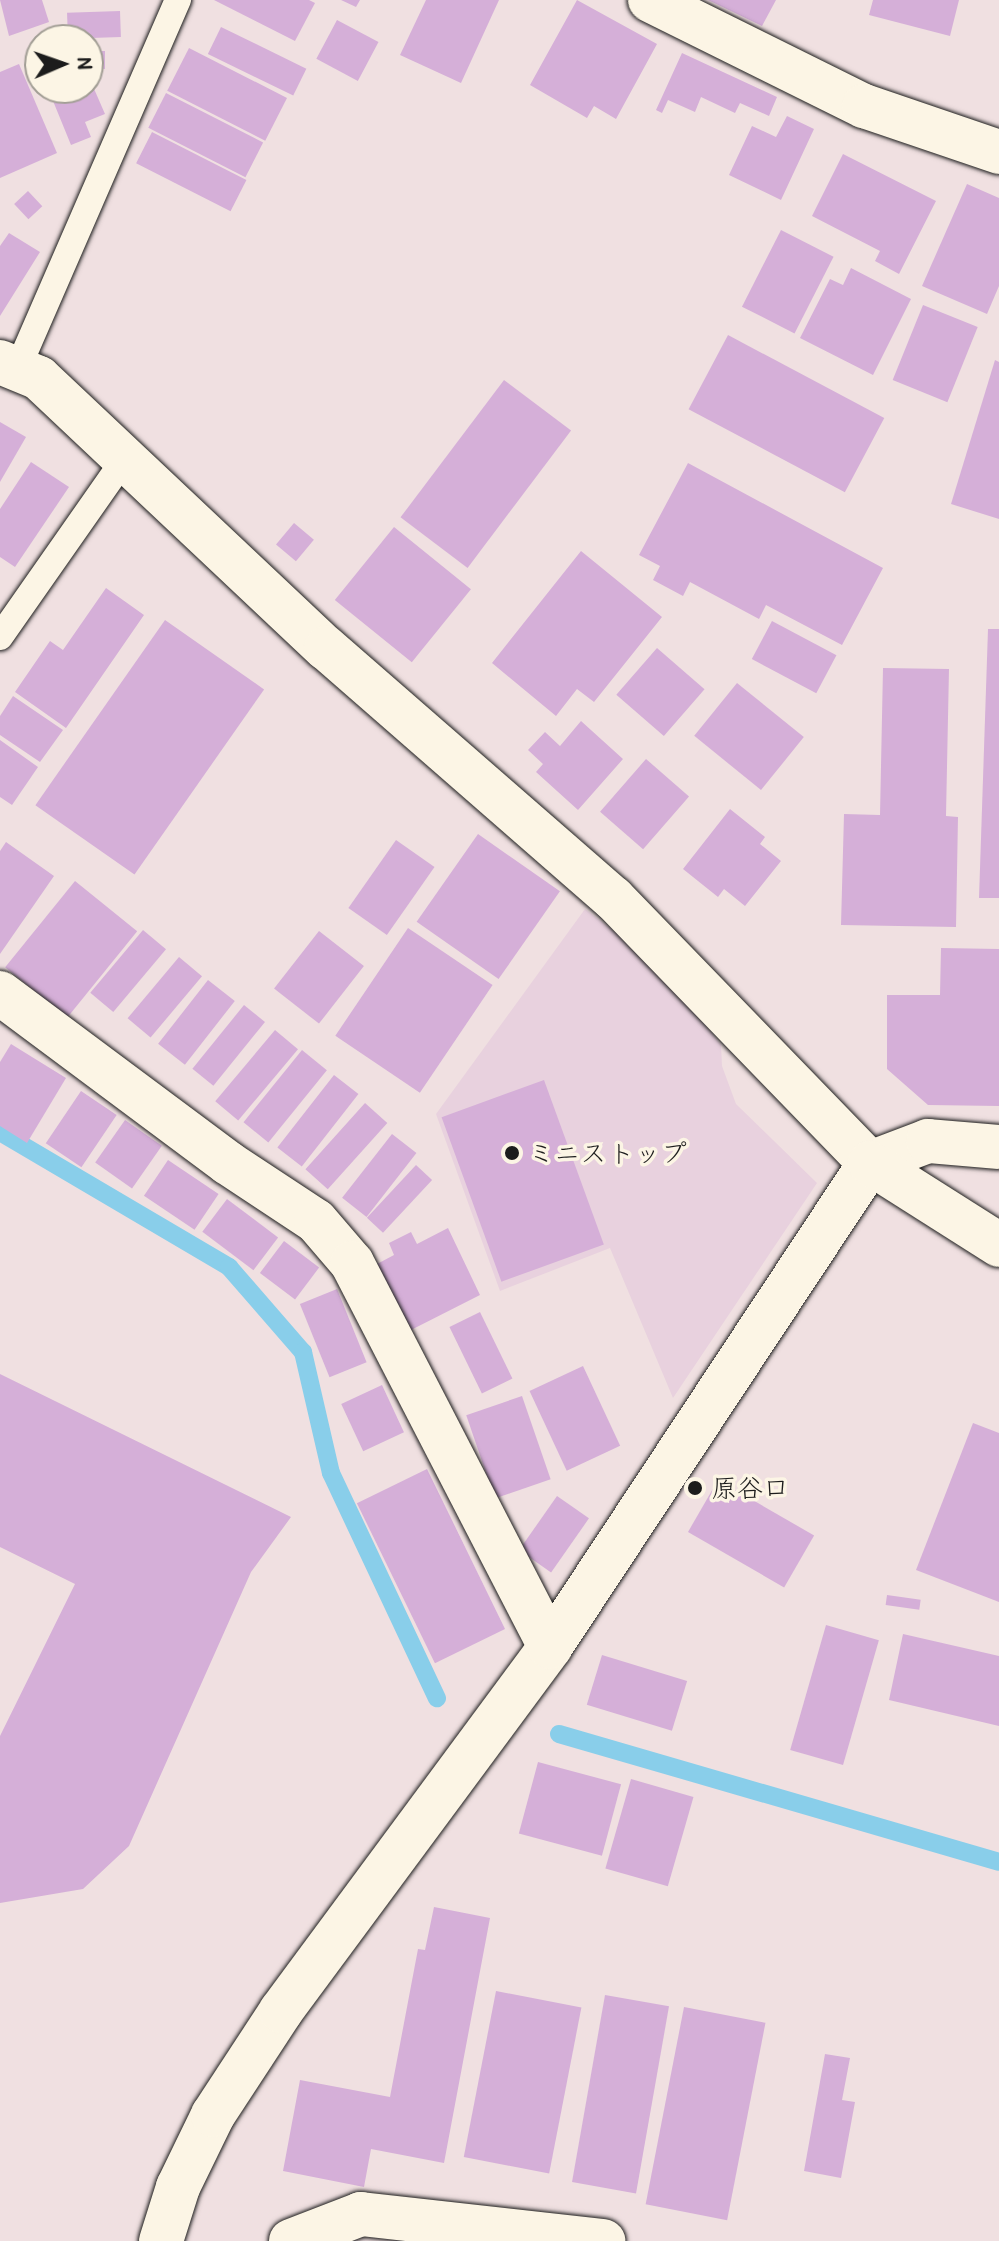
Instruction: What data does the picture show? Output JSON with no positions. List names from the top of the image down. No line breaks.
{"places":["ミニストップ","原谷口"],"north":"right"}
